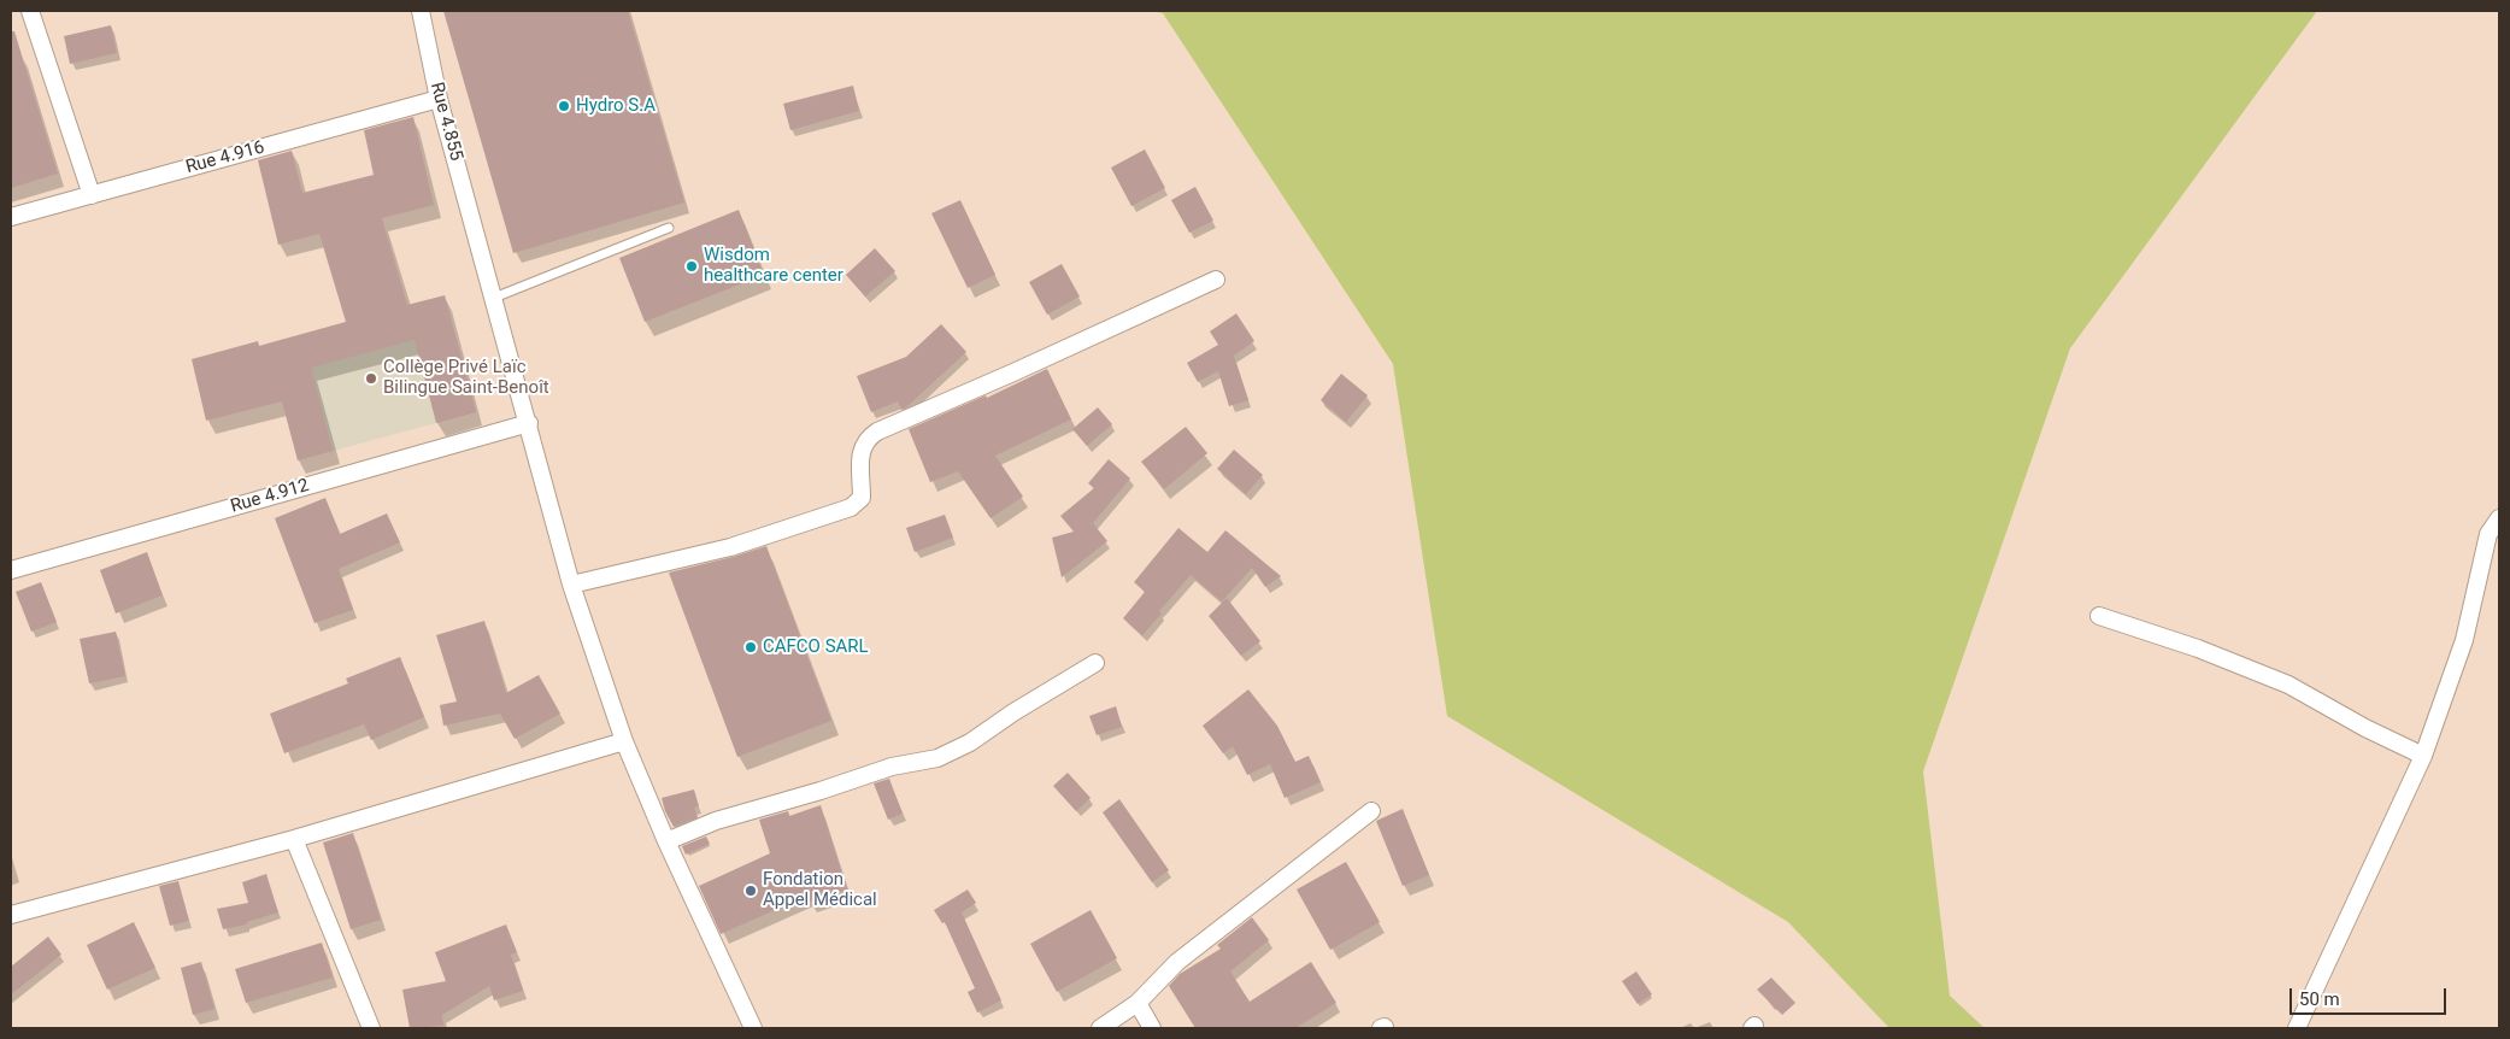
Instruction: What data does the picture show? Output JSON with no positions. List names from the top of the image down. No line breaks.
{"streets":{"street":["Rue 4.855","Rue 4.916","Rue 4.912"]},"crossings":[["Rue 4.855","Rue 4.916"],["Rue 4.855","Rue 4.912"]],"places":["Hydro S.A","Wisdom healthcare center","Collège Privé Laïc Bilingue Saint-Benoît","CAFCO SARL","Fondation Appel Médical"],"scale_bar":"50 m"}
